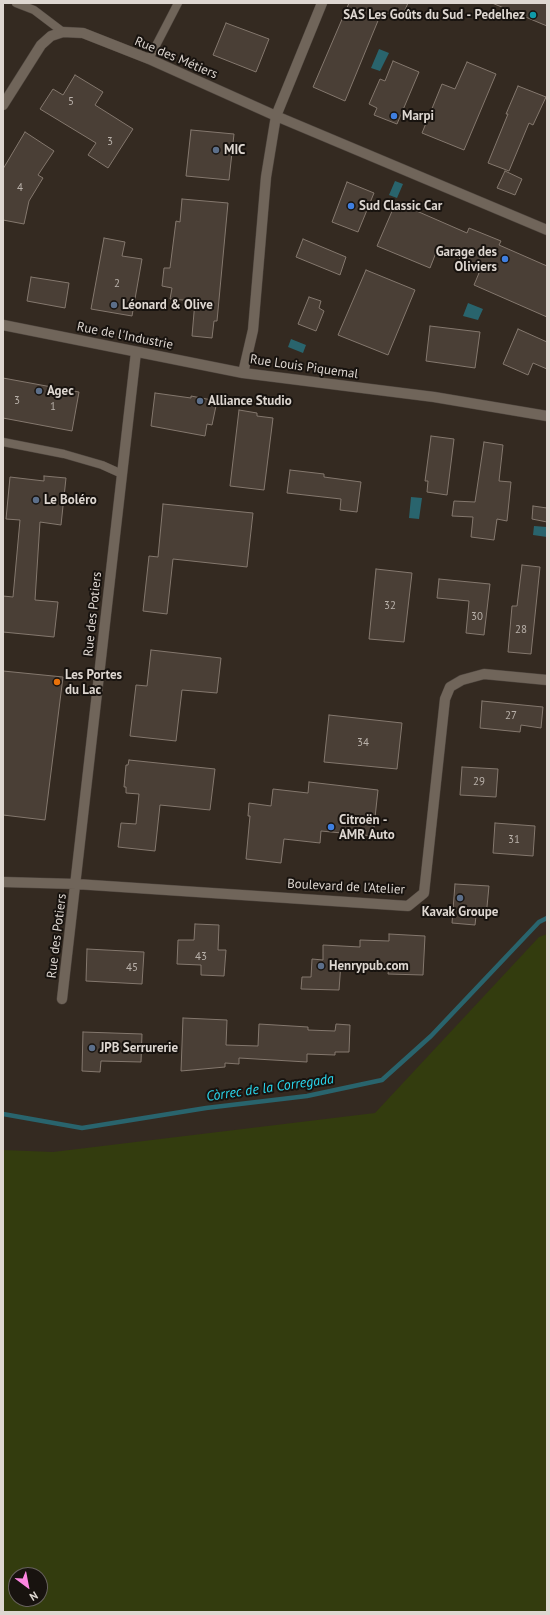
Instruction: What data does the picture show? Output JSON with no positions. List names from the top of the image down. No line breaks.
{"streets":{"street":["Rue des Métiers","Rue de l'Industrie","Rue Louis Piquemal","Rue des Potiers","Boulevard de l'Atelier"]},"crossings":[["Rue des Métiers","Rue Louis Piquemal"],["Rue de l'Industrie","Rue Louis Piquemal"],["Rue de l'Industrie","Rue des Potiers"],["Rue des Potiers","Boulevard de l'Atelier"]],"water":["Còrrec de la Corregada"],"places":["SAS Les Goûts du Sud - Pedelhez","Marpi","MIC","Sud Classic Car","Garage des Oliviers","Léonard & Olive","Agec","Alliance Studio","Le Boléro","Les Portes du Lac","Citroën - AMR Auto","Kavak Groupe","Henrypub.com","JPB Serrurerie"],"house_numbers":["5","3","4","2","3","1","32","30","28","27","34","29","31","43","45"],"north":"bottom right"}
